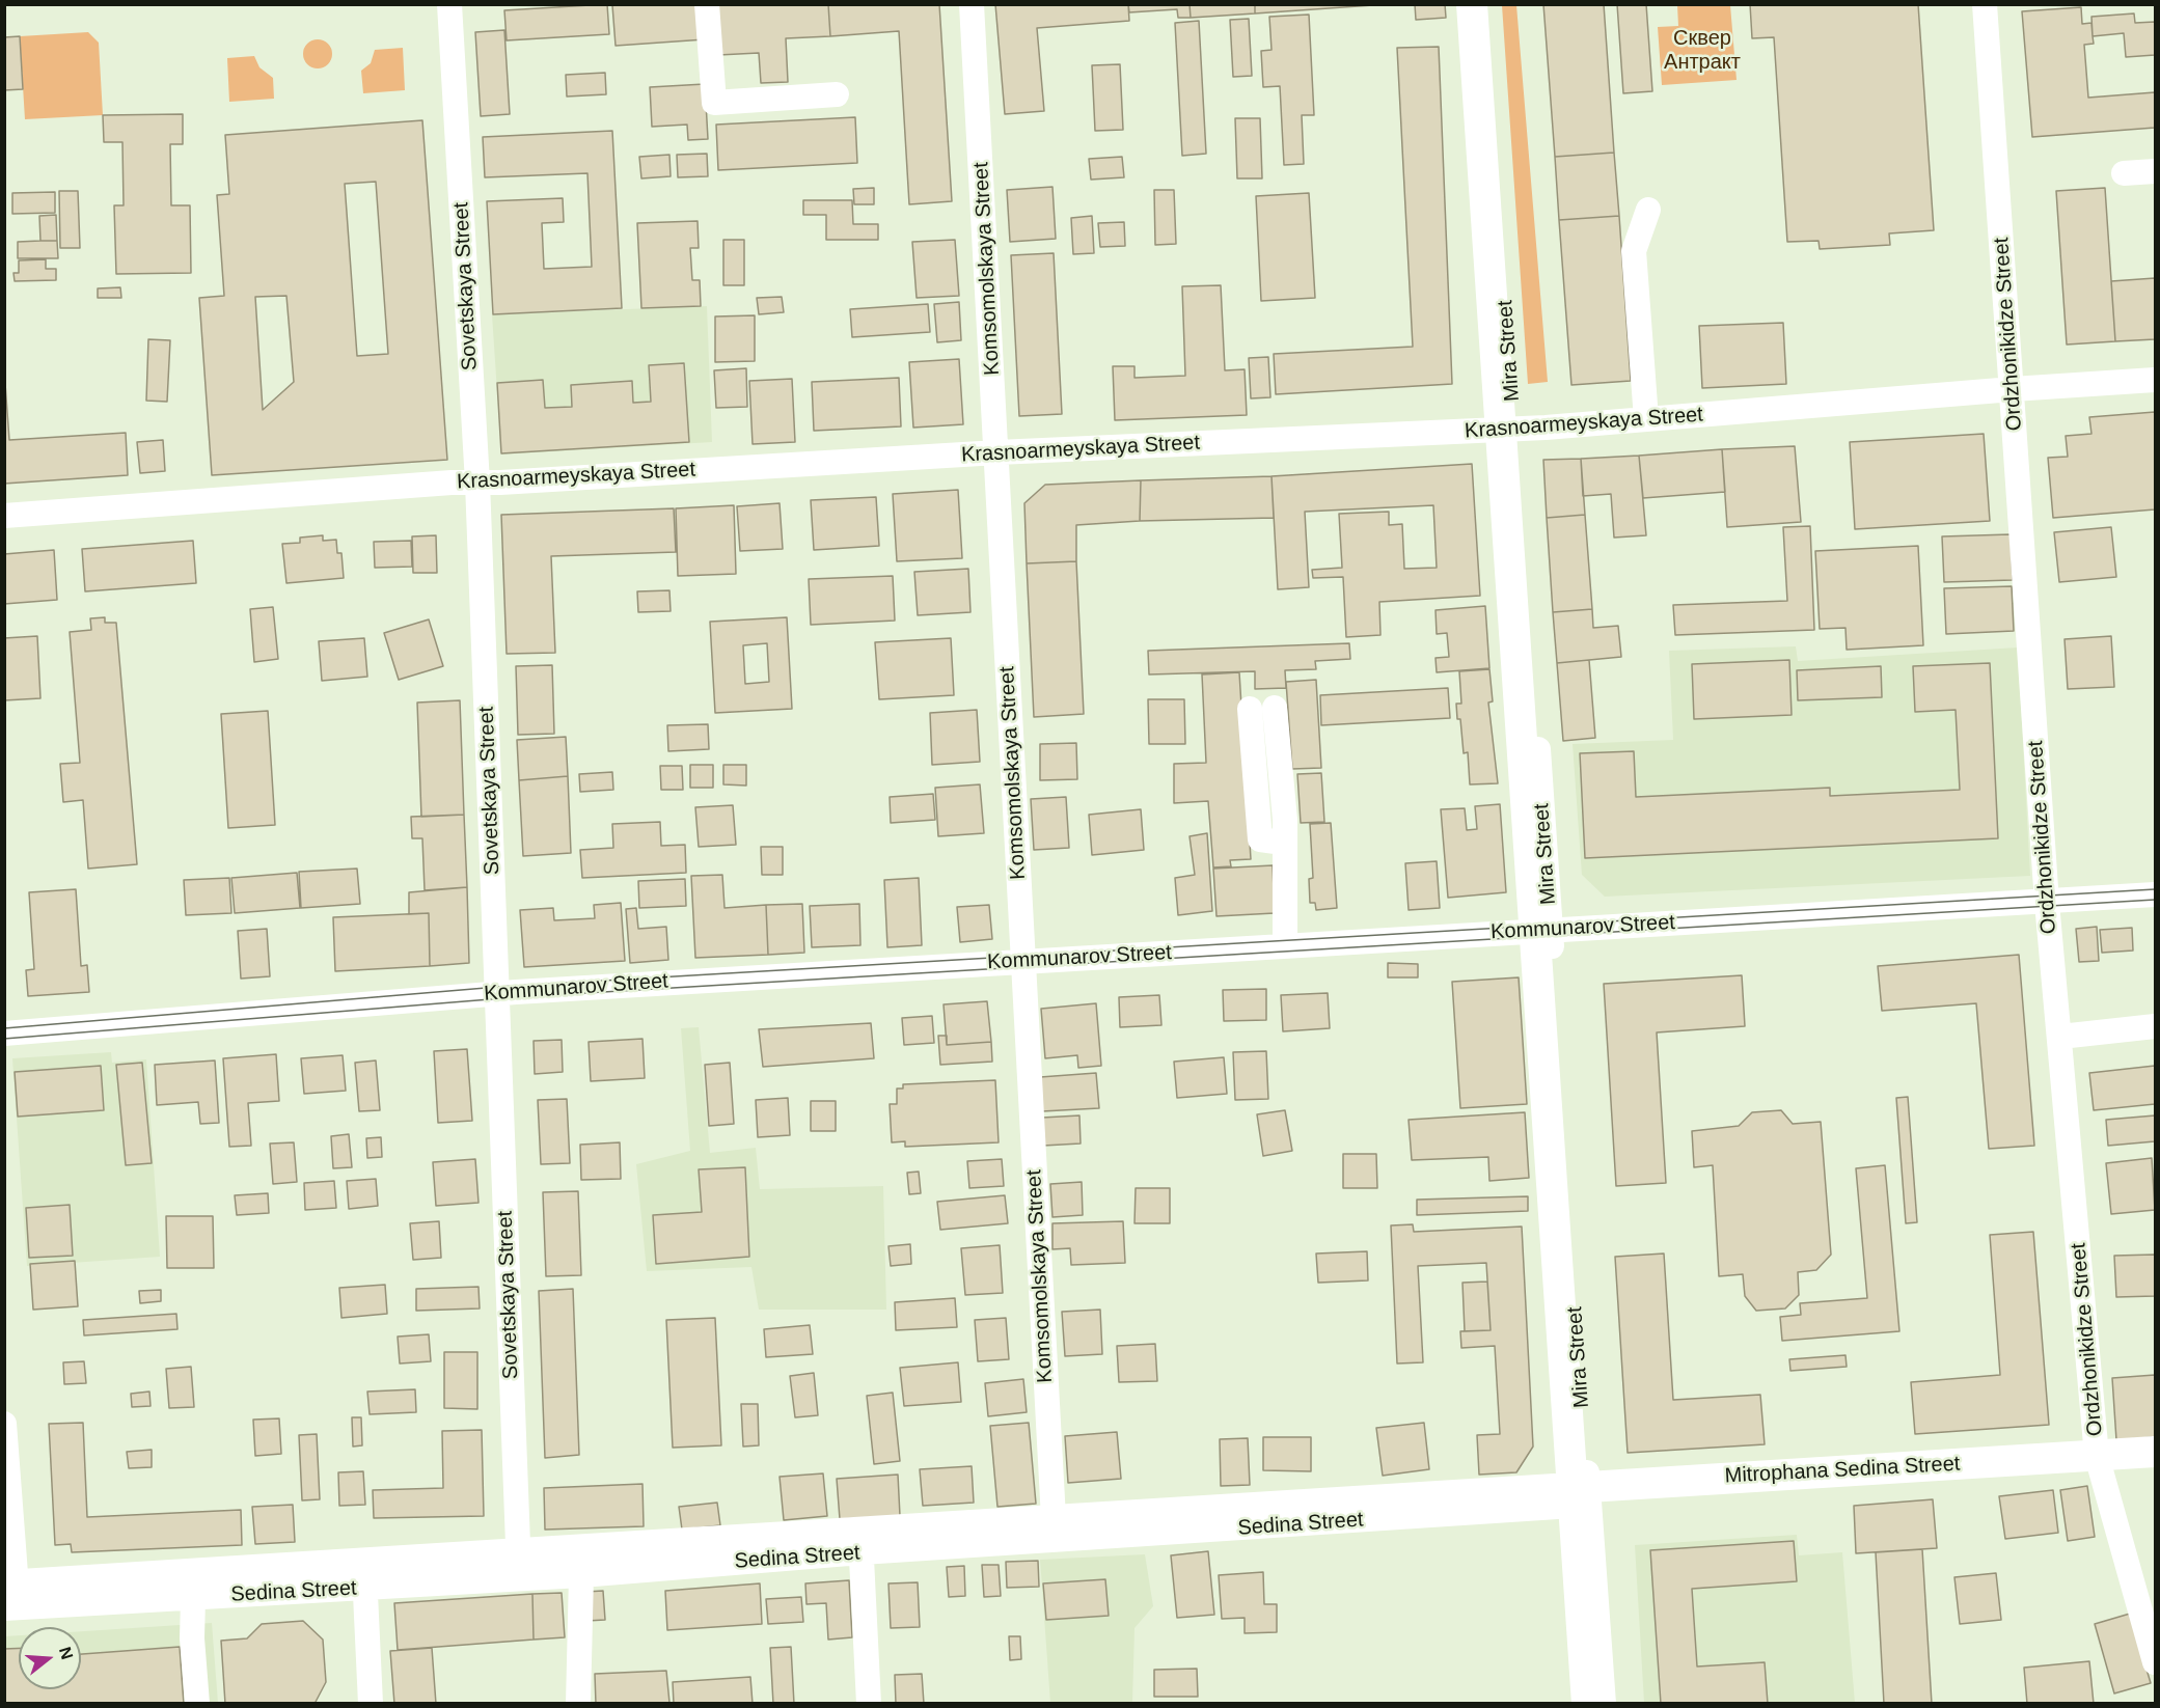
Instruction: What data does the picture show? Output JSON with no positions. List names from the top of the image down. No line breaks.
{"streets":{"main road":["Mira Street","Mitrophana Sedina Street","Sedina Street"],"street":["Komsomolskaya Street","Sovetskaya Street","Ordzhonikidze Street","Krasnoarmeyskaya Street","Kommunarov Street"]},"crossings":[["Komsomolskaya Street","Krasnoarmeyskaya Street"],["Komsomolskaya Street","Kommunarov Street"],["Komsomolskaya Street","Sedina Street"],["Sovetskaya Street","Krasnoarmeyskaya Street"],["Sovetskaya Street","Kommunarov Street"],["Sovetskaya Street","Sedina Street"],["Ordzhonikidze Street","Krasnoarmeyskaya Street"],["Ordzhonikidze Street","Kommunarov Street"],["Ordzhonikidze Street","Mitrophana Sedina Street"],["Mira Street","Krasnoarmeyskaya Street"],["Mira Street","Kommunarov Street"],["Mira Street","Mitrophana Sedina Street"],["Mira Street","Sedina Street"],["Mitrophana Sedina Street","Sedina Street"]],"parks":["Сквер Антракт"],"north":"right"}
